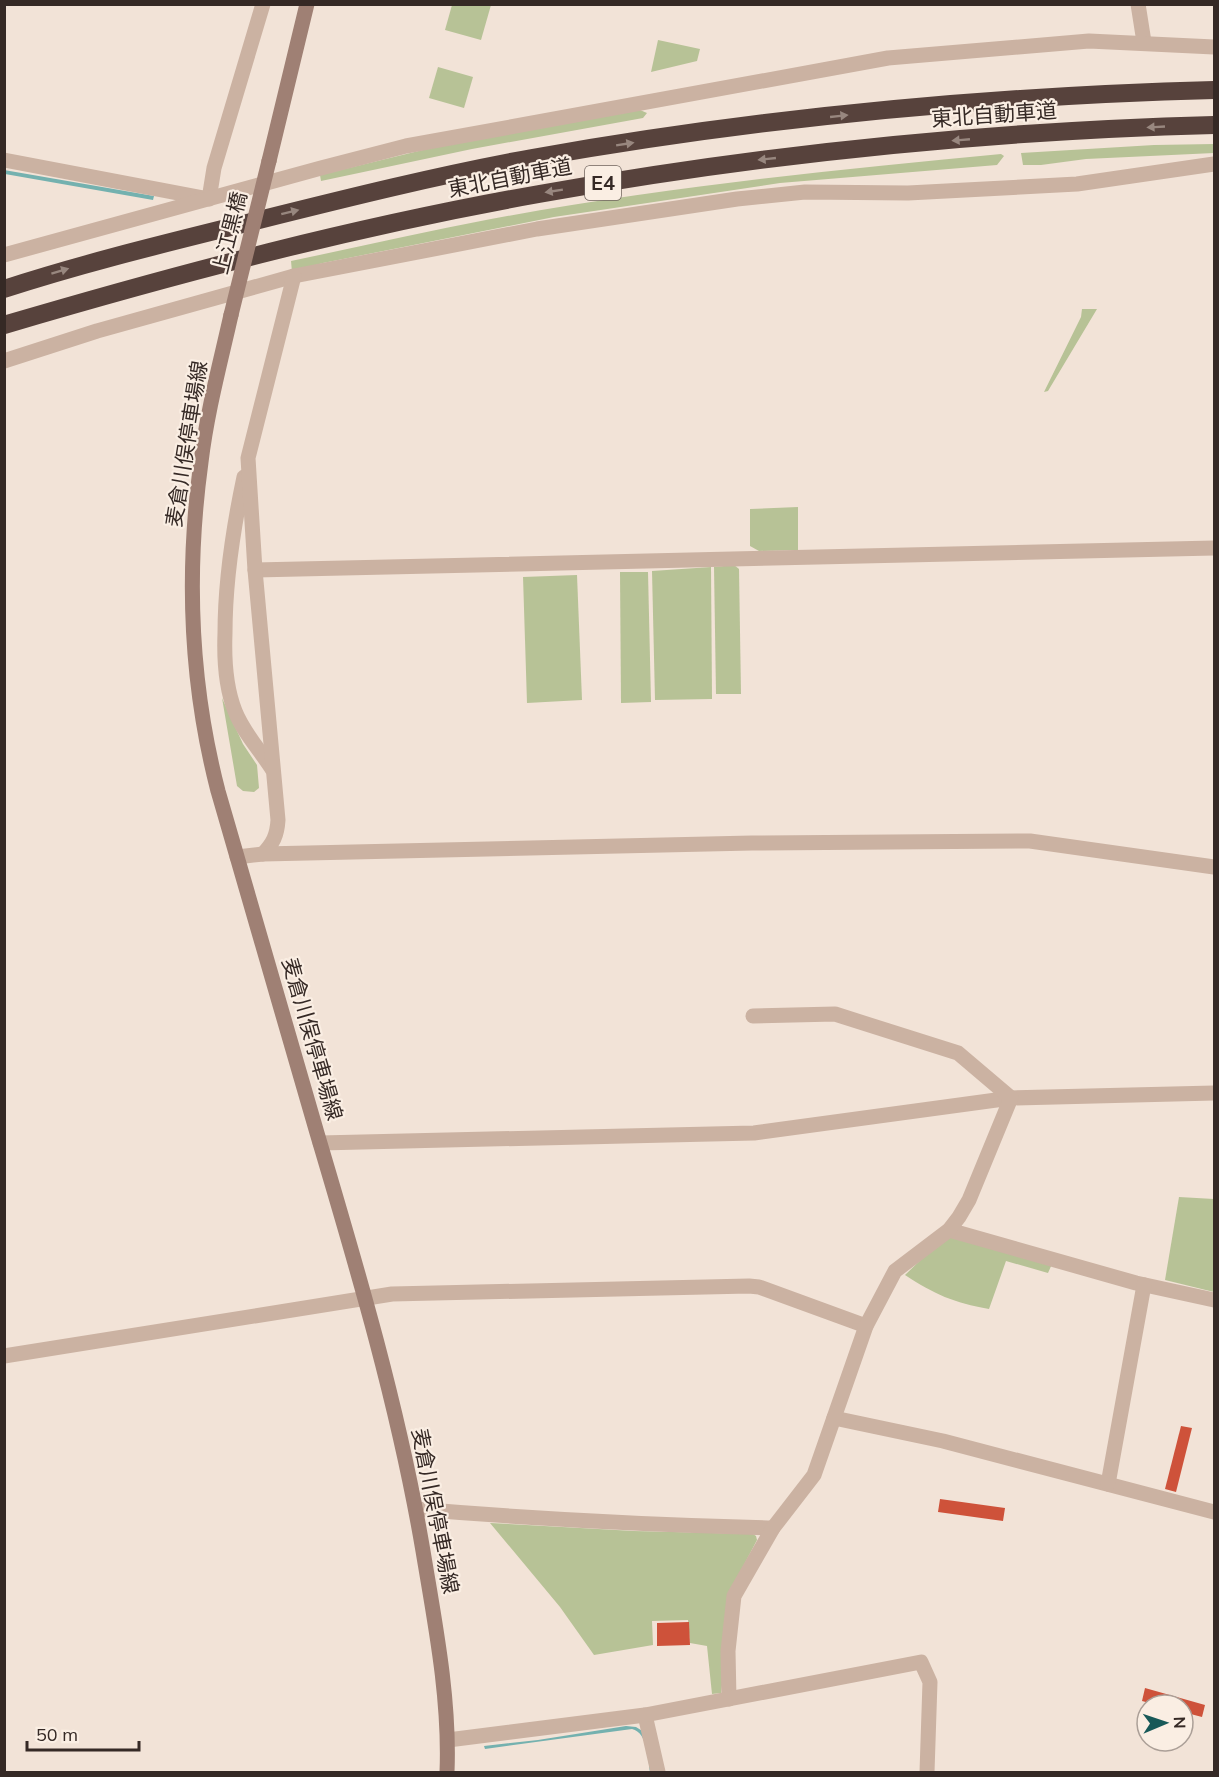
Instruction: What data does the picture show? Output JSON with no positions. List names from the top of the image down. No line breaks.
{"streets":{"highway":["東北自動車道","E4"],"main road":["上江黒橋","麦倉川俣停車場線"]},"crossings":[["上江黒橋","麦倉川俣停車場線"]],"scale_bar":"50 m","north":"right"}
